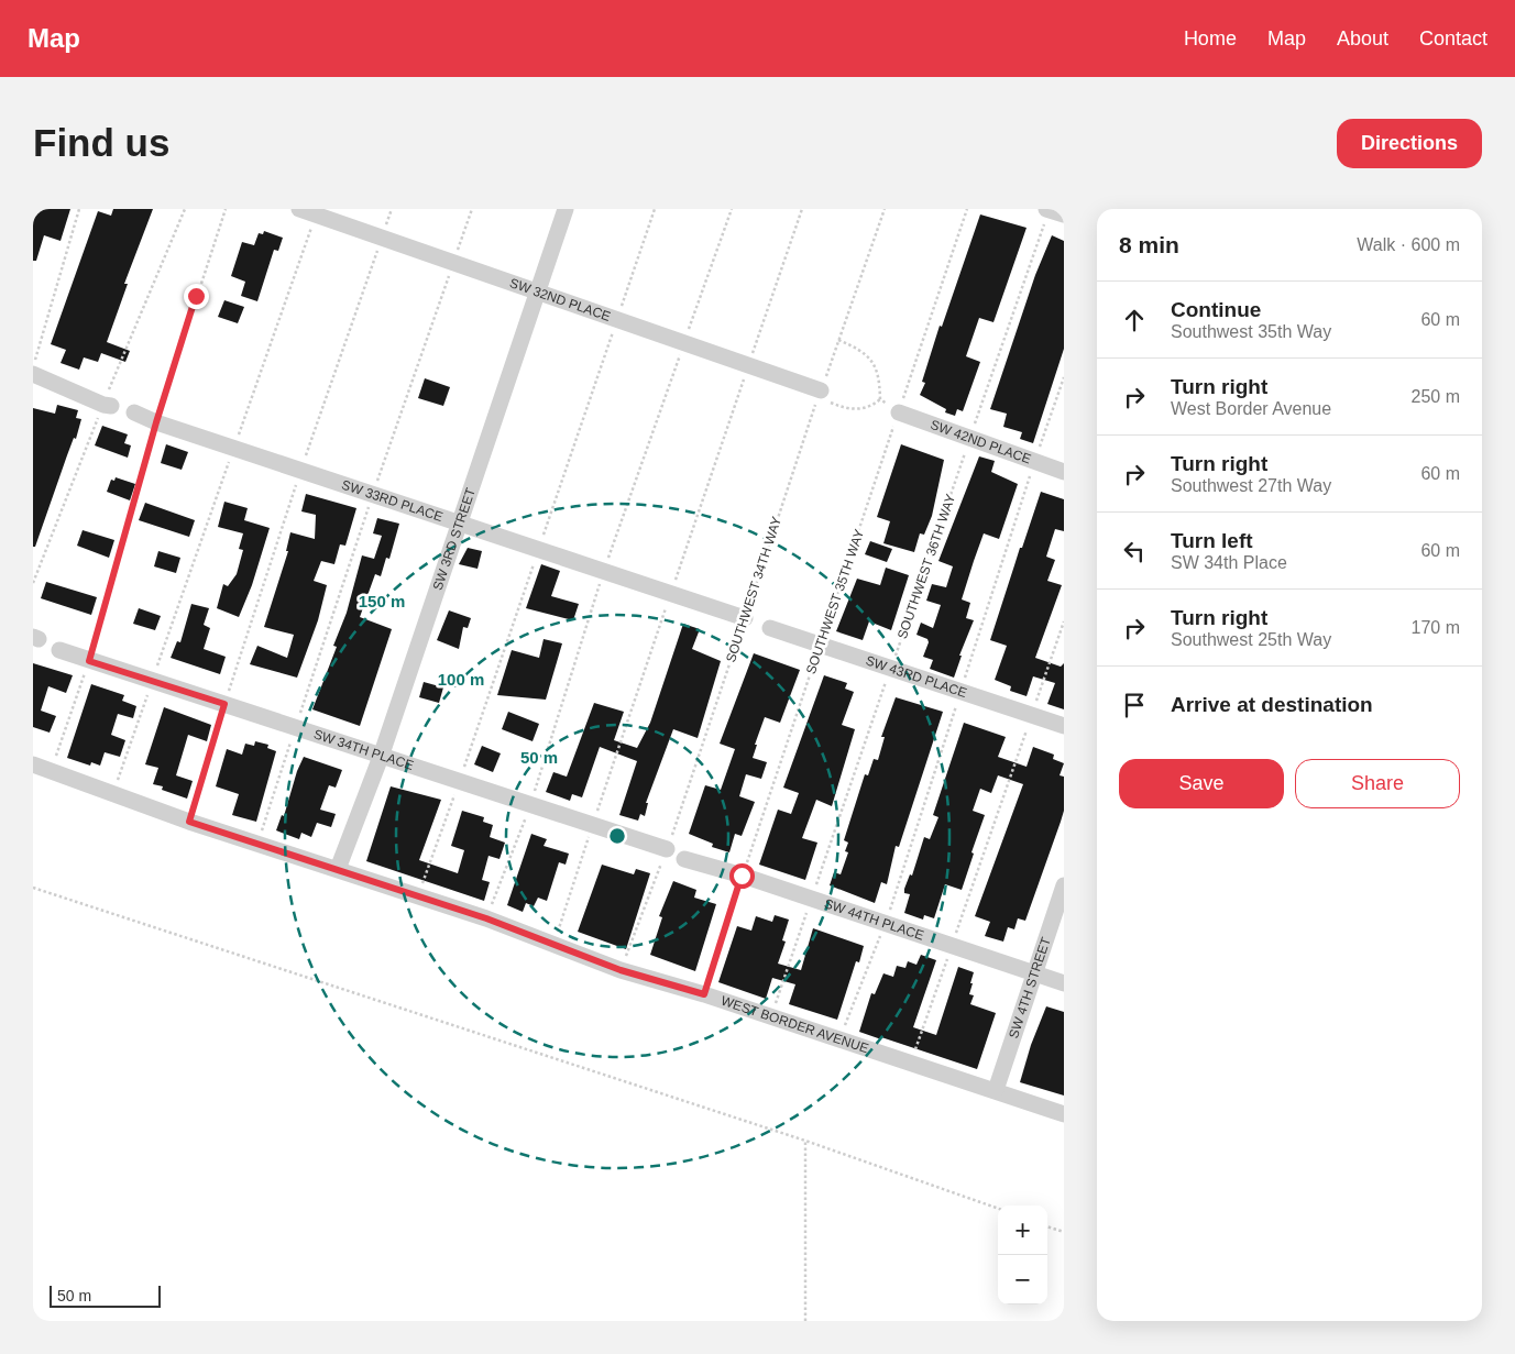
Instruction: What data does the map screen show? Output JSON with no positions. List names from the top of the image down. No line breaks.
{"streets":{"street":["SW 32ND PLACE","SW 42ND PLACE","SW 33RD PLACE","SW 3RD STREET","SW 43RD PLACE","SW 34TH PLACE","SW 44TH PLACE","SW 4TH STREET","WEST BORDER AVENUE"],"path":["SOUTHWEST 36TH WAY","SOUTHWEST 34TH WAY","SOUTHWEST 35TH WAY"]},"crossings":[["SW 32ND PLACE","SW 3RD STREET"],["SW 32ND PLACE","SOUTHWEST 34TH WAY"],["SW 42ND PLACE","SOUTHWEST 36TH WAY"],["SW 42ND PLACE","SOUTHWEST 35TH WAY"],["SW 33RD PLACE","SW 3RD STREET"],["SW 33RD PLACE","SOUTHWEST 34TH WAY"],["SW 3RD STREET","SW 34TH PLACE"],["SW 3RD STREET","WEST BORDER AVENUE"],["SOUTHWEST 36TH WAY","SW 43RD PLACE"],["SOUTHWEST 36TH WAY","SW 44TH PLACE"],["SOUTHWEST 36TH WAY","WEST BORDER AVENUE"],["SOUTHWEST 34TH WAY","SW 34TH PLACE"],["SOUTHWEST 34TH WAY","WEST BORDER AVENUE"],["SOUTHWEST 35TH WAY","SW 43RD PLACE"],["SOUTHWEST 35TH WAY","SW 44TH PLACE"],["SOUTHWEST 35TH WAY","WEST BORDER AVENUE"],["SW 44TH PLACE","SW 4TH STREET"],["SW 4TH STREET","WEST BORDER AVENUE"]],"scale_bar":"50 m","page":{"header":"Map","nav":["Home","Map","About","Contact"],"buttons":["Directions",["Save","Share"]],"title":"Find us","heading":["8 min","Walk · 600 m"],"list":[["Continue","Southwest 35th Way","60 m"],["Turn right","West Border Avenue","250 m"],["Turn right","Southwest 27th Way","60 m"],["Turn left","SW 34th Place","60 m"],["Turn right","Southwest 25th Way","170 m"],"Arrive at destination"],"map_buttons":["+","−"],"scale":"50 m"},"rings":["150 m","100 m","50 m"]}
